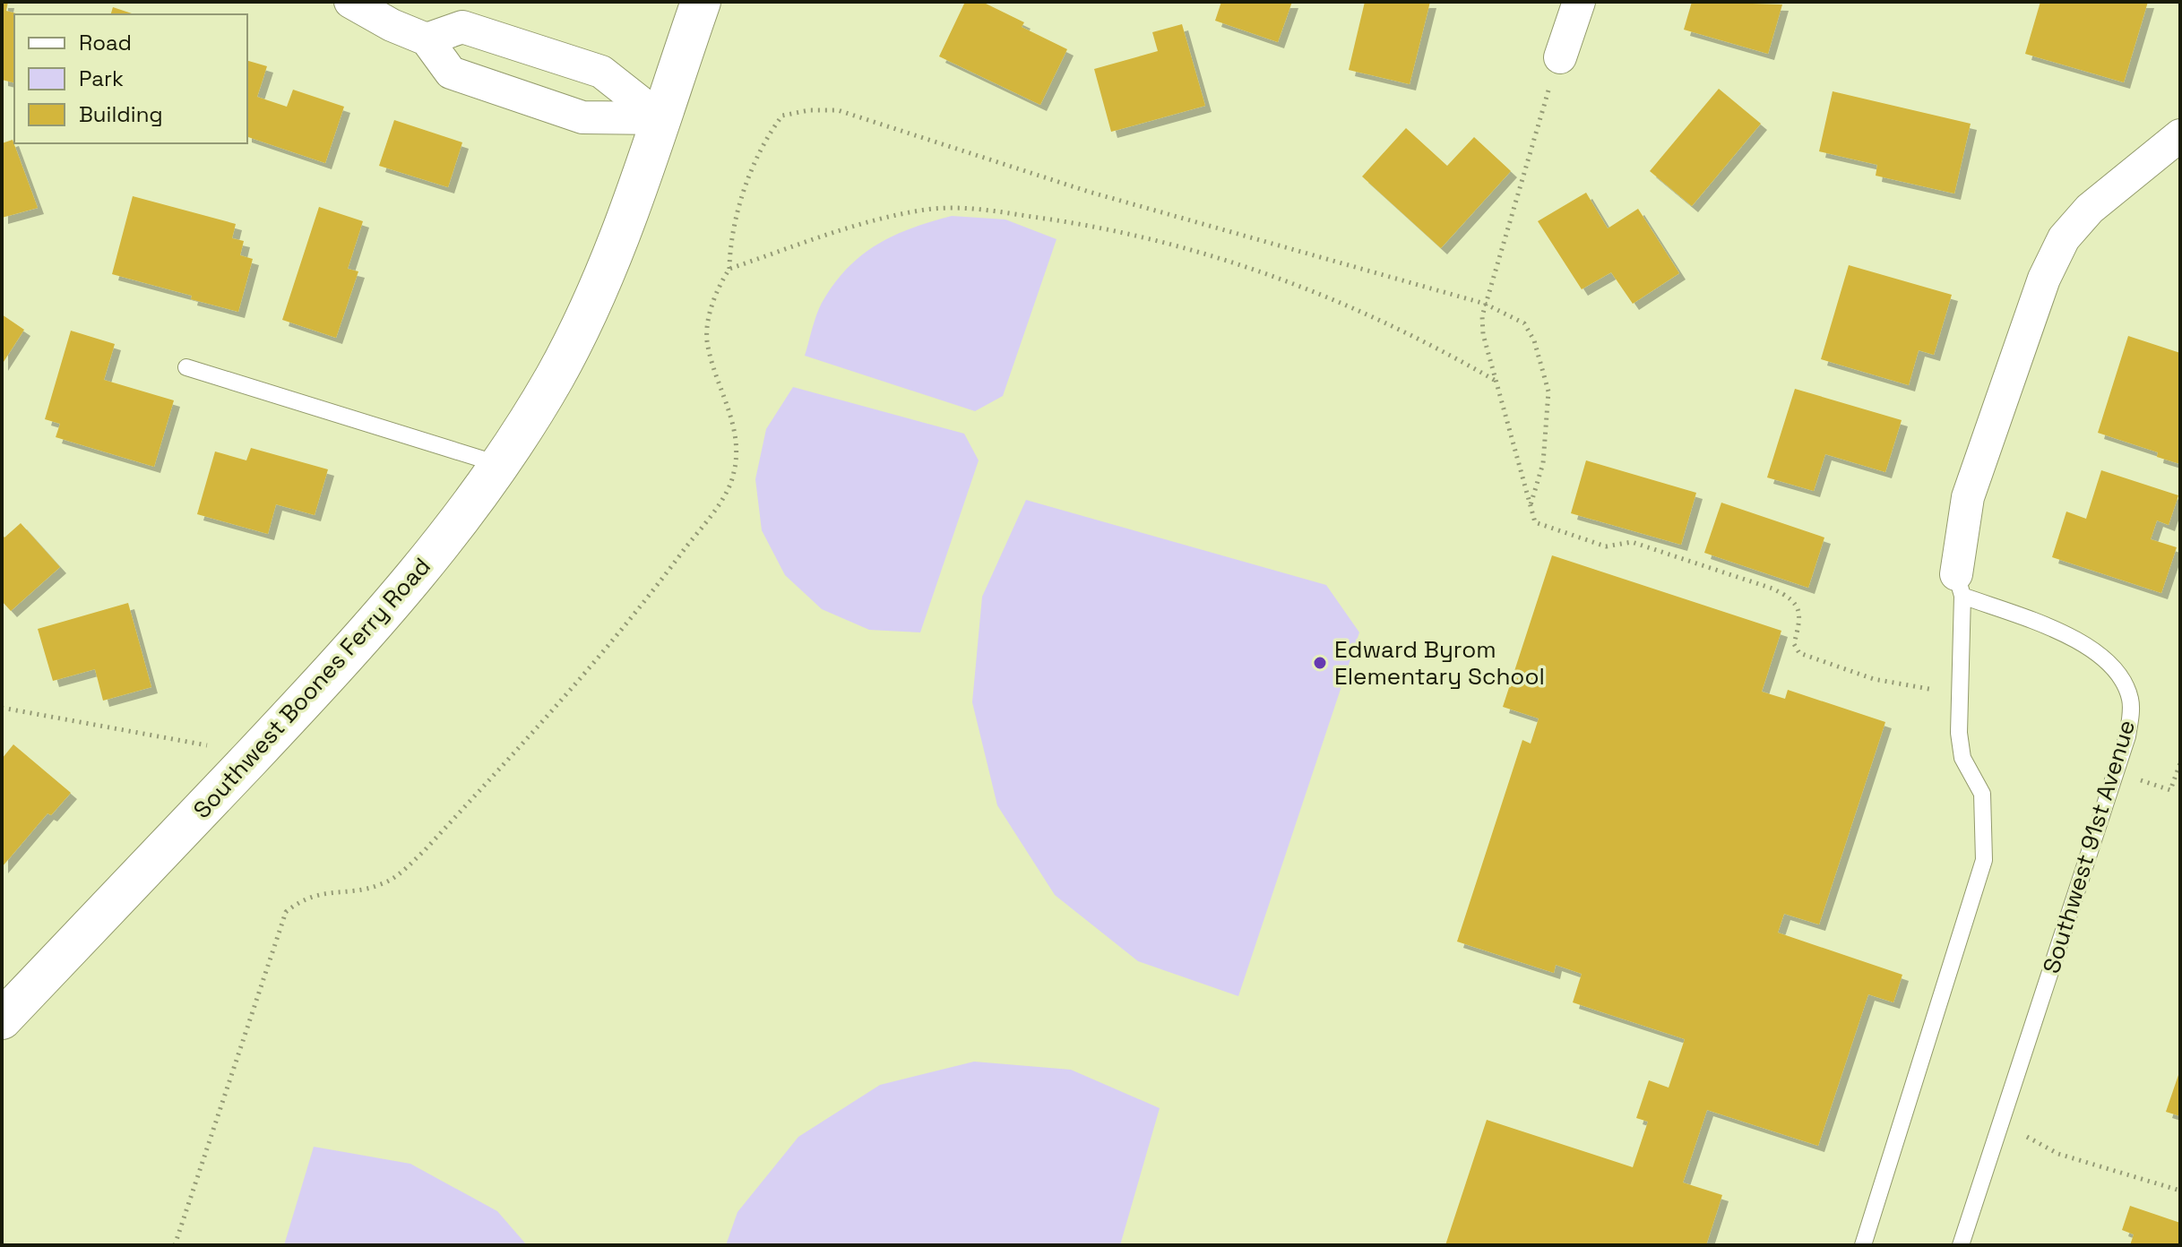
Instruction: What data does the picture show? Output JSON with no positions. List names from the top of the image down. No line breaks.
{"streets":{"main road":["Southwest Boones Ferry Road"],"lane":["Southwest 91st Avenue"]},"places":["Edward Byrom Elementary School"],"legend":["Road","Park","Building"]}
